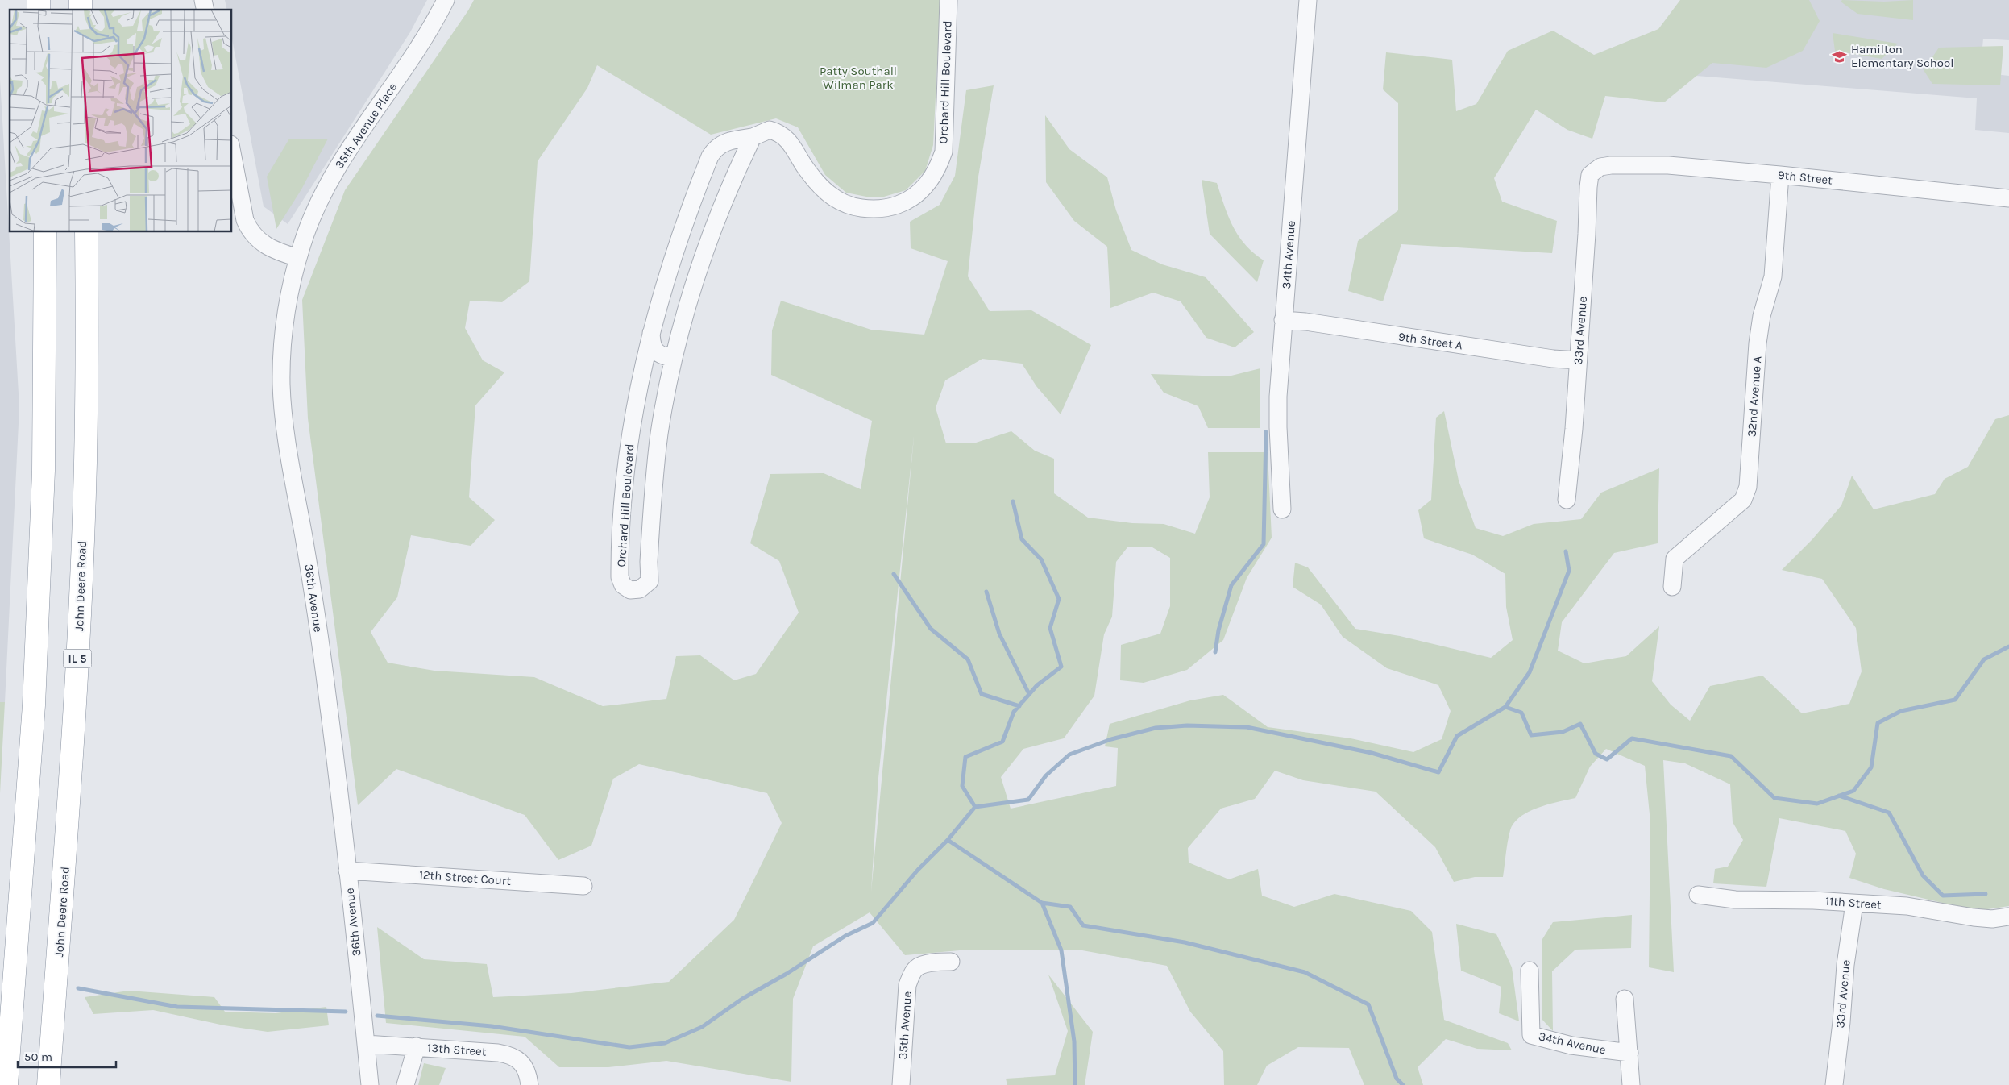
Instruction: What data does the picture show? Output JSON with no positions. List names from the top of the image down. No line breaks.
{"streets":{"highway":["John Deere Road","IL 5"],"street":["Orchard Hill Boulevard","35th Avenue Place","9th Street","34th Avenue","33rd Avenue","9th Street A","32nd Avenue A","36th Avenue","12th Street Court","11th Street","35th Avenue","13th Street"]},"crossings":[["35th Avenue Place","36th Avenue"],["9th Street","33rd Avenue"],["9th Street","32nd Avenue A"],["34th Avenue","9th Street A"],["33rd Avenue","9th Street A"],["33rd Avenue","11th Street"],["36th Avenue","12th Street Court"],["36th Avenue","13th Street"]],"parks":["Patty Southall Wilman Park"],"places":{"school or university":["Hamilton Elementary School"]},"scale_bar":"50 m"}
